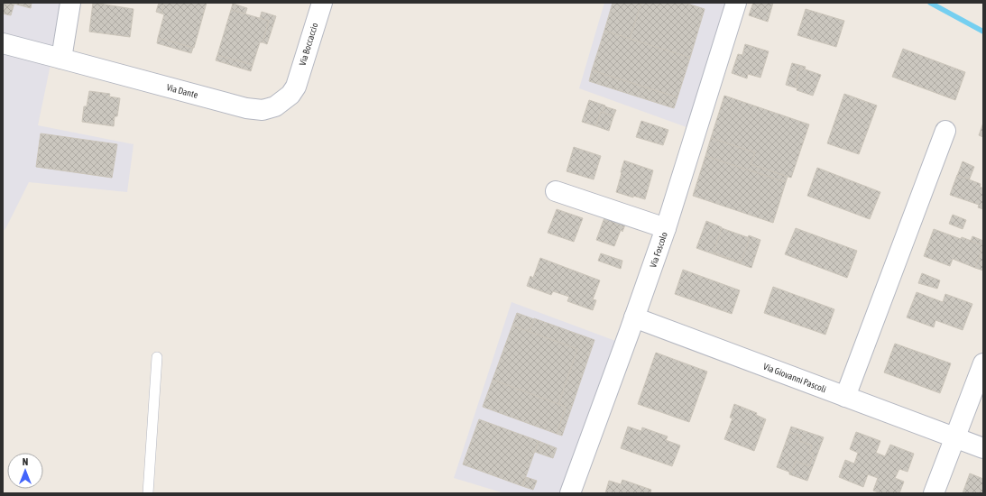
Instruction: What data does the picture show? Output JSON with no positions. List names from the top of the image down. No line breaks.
{"streets":{"street":["Via Boccaccio","Via Dante","Via Foscolo","Via Giovanni Pascoli"]},"crossings":[["Via Boccaccio","Via Dante"],["Via Foscolo","Via Giovanni Pascoli"]],"north":"top"}
